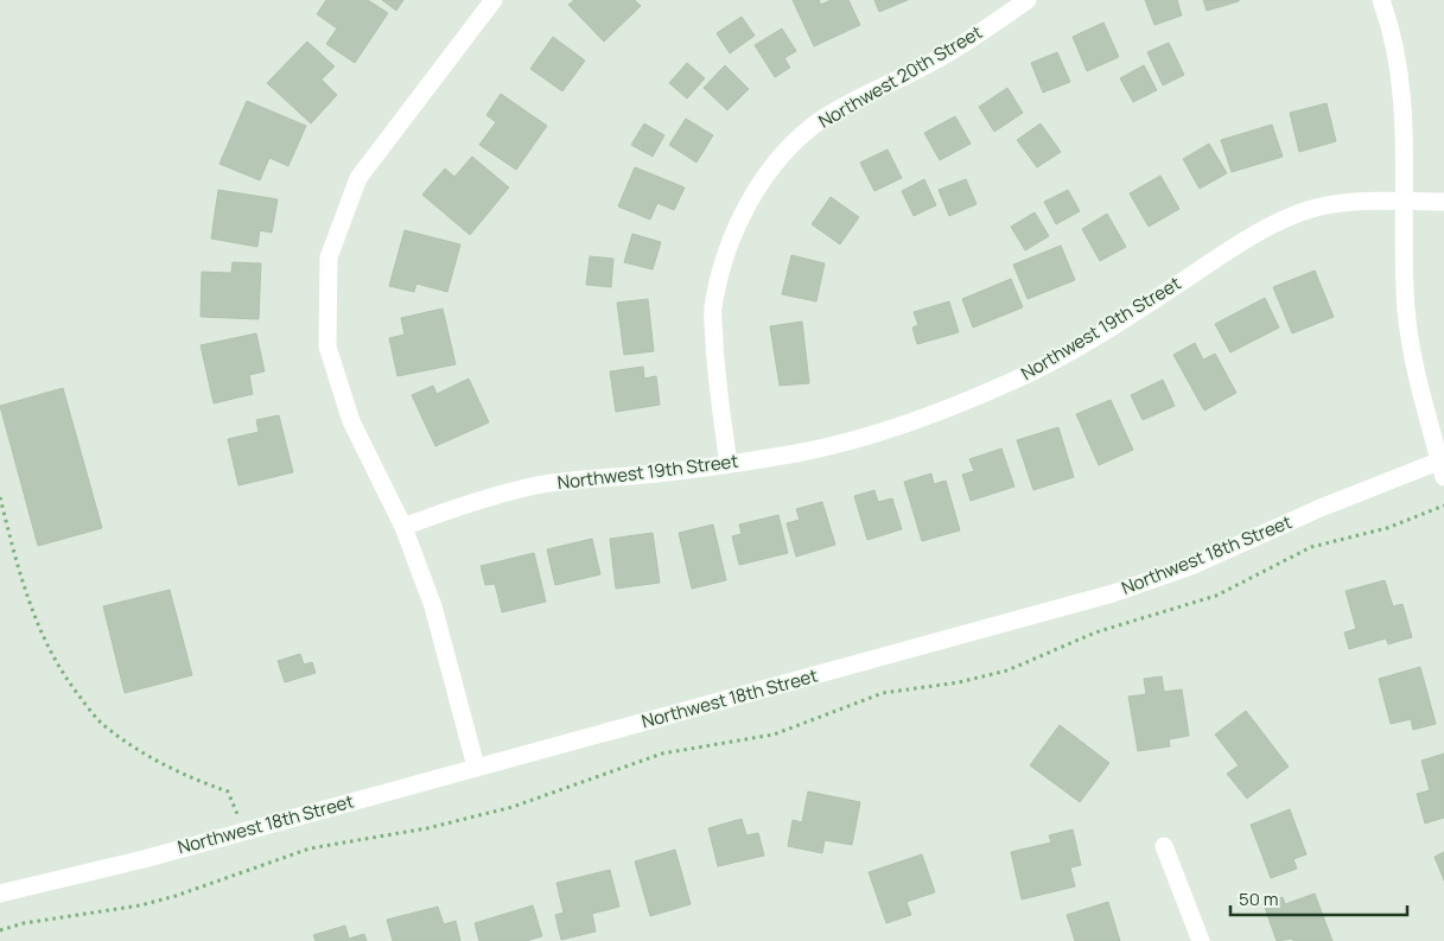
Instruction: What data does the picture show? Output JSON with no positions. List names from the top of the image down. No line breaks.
{"streets":{"street":["Northwest 20th Street","Northwest 19th Street","Northwest 18th Street"]},"crossings":[["Northwest 20th Street","Northwest 19th Street"]],"scale_bar":"50 m"}
